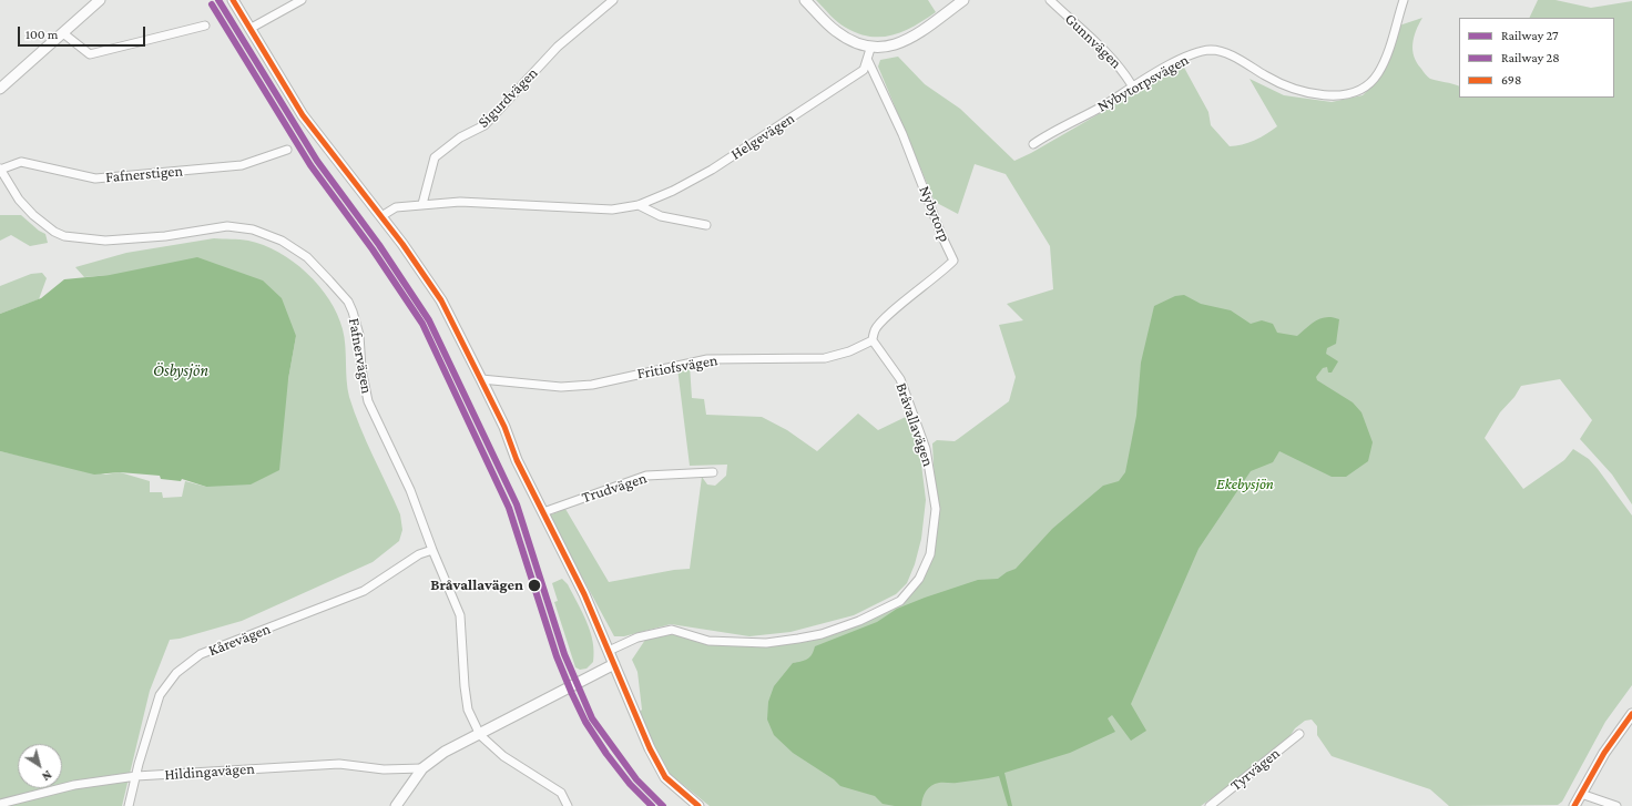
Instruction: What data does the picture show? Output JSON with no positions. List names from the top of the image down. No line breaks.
{"streets":{"street":["Gunnvägen","Nybytorpsvägen","Sigurdvägen","Helgevägen","Fafnerstigen","Nybytorp","Fafnervägen","Fritiofsvägen","Bråvallavägen","Trudvägen","Kårevägen","Tyrvägen","Hildingavägen"]},"crossings":[["Gunnvägen","Nybytorpsvägen"],["Sigurdvägen","Helgevägen"],["Helgevägen","Nybytorp"],["Fafnerstigen","Fafnervägen"],["Nybytorp","Fritiofsvägen"],["Nybytorp","Bråvallavägen"],["Fafnervägen","Kårevägen"],["Fritiofsvägen","Bråvallavägen"],["Kårevägen","Hildingavägen"]],"water":["Ösbysjön"],"parks":["Ekebysjön"],"places":["Bråvallavägen"],"lines":["rail line 27","transit line 698","rail line 28"],"legend":["Railway 27","Railway 28","698"],"scale_bar":"100 m","north":"bottom right"}
